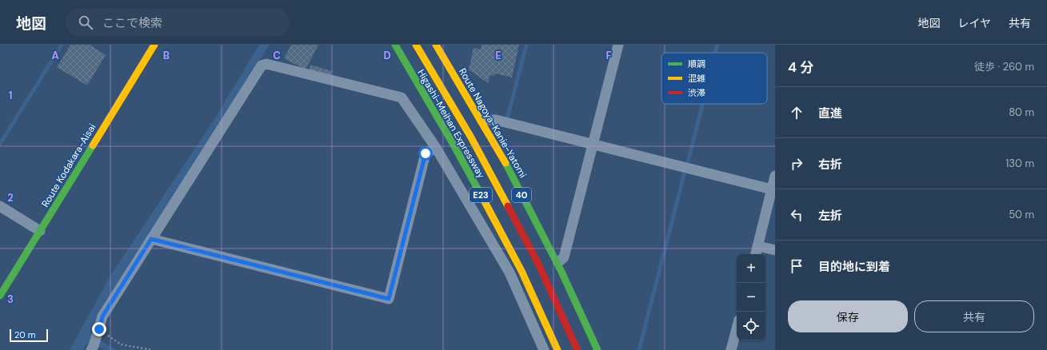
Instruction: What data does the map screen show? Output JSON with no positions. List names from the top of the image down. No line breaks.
{"streets":{"main road":["Route Nagoya-Kanie-Yatomi","Higashi-Meihan Expressway","Route Kodakara-Aisai","E23","40"]},"legend":["順調","混雑","渋滞"],"scale_bar":"20 m","page":{"header":"地図","search":"ここで検索","nav":["地図","レイヤ","共有"],"heading":["4 分","徒歩 · 260 m"],"list":[["直進","80 m"],["右折","130 m"],["左折","50 m"],"目的地に到着"],"map_buttons":["+","−"],"buttons":["保存","共有"],"scale":"20 m"},"grid":{"columns":["A","B","C","D","E","F"],"rows":["1","2","3"]}}
